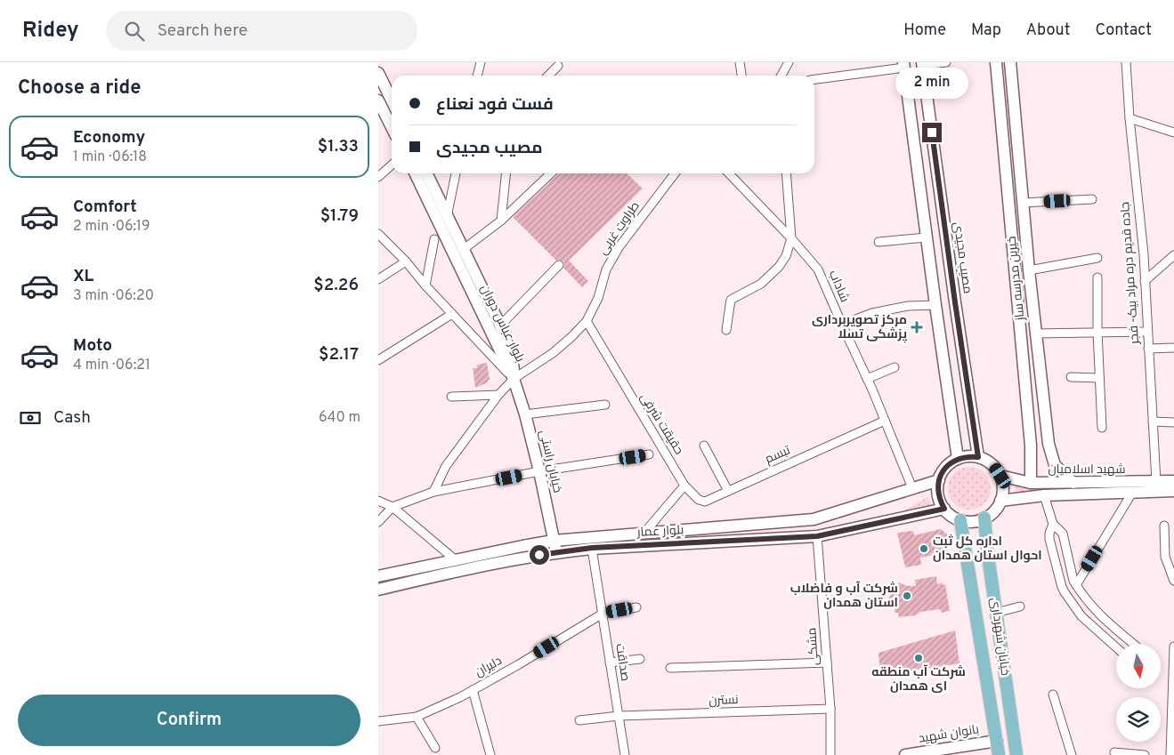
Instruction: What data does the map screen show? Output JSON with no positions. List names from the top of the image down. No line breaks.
{"streets":{"main road":["مصیب مجیدی","خیرین مدرسه ساز","بلوار عباس دوران","خیابان راستی","شهید اسلامیان","بلوار عمار","خیابان شهرداری","بانوان شهید"],"street":["طراوت غربی","جاده قدیم دره مراد بیک- فجر","شاداب","حقیقت شرفی","تبسم","مشکی","صداقت","دلیران","نسترن"]},"crossings":[["طراوت غربی","بلوار عباس دوران"],["طراوت غربی","حقیقت شرفی"],["طراوت غربی","خیابان راستی"],["مصیب مجیدی","شهید اسلامیان"],["مصیب مجیدی","بلوار عمار"],["مصیب مجیدی","خیابان شهرداری"],["جاده قدیم دره مراد بیک- فجر","شهید اسلامیان"],["خیرین مدرسه ساز","شهید اسلامیان"],["شاداب","تبسم"],["شاداب","بلوار عمار"],["بلوار عباس دوران","خیابان راستی"],["حقیقت شرفی","تبسم"],["خیابان راستی","بلوار عمار"],["شهید اسلامیان","بلوار عمار"],["شهید اسلامیان","خیابان شهرداری"],["بلوار عمار","خیابان شهرداری"],["بلوار عمار","مشکی"],["بلوار عمار","صداقت"],["خیابان شهرداری","بانوان شهید"],["مشکی","نسترن"],["صداقت","دلیران"],["صداقت","نسترن"]],"places":{"health":["مرکز تصویربرداری پزشکی تسلا"],"other":["اداره کل ثبت احوال استان همدان","شرکت آب و فاضلاب استان همدان","شرکت آب منطقه ای همدان"]},"north":"bottom","page":{"header":"Ridey","search":"Search here","nav":["Home","Map","About","Contact"],"heading":"Choose a ride","bubble":"2 min","banner":["فست فود نعناع","مصیب مجیدی"],"list":[{"name":"Economy","note":"1 min · 06:18","value":"$1.33"},{"name":"Comfort","note":"2 min · 06:19","value":"$1.79"},{"name":"XL","note":"3 min · 06:20","value":"$2.26"},{"name":"Moto","note":"4 min · 06:21","value":"$2.17"}],"pay":["Cash","640 m"],"buttons":"Confirm"}}
